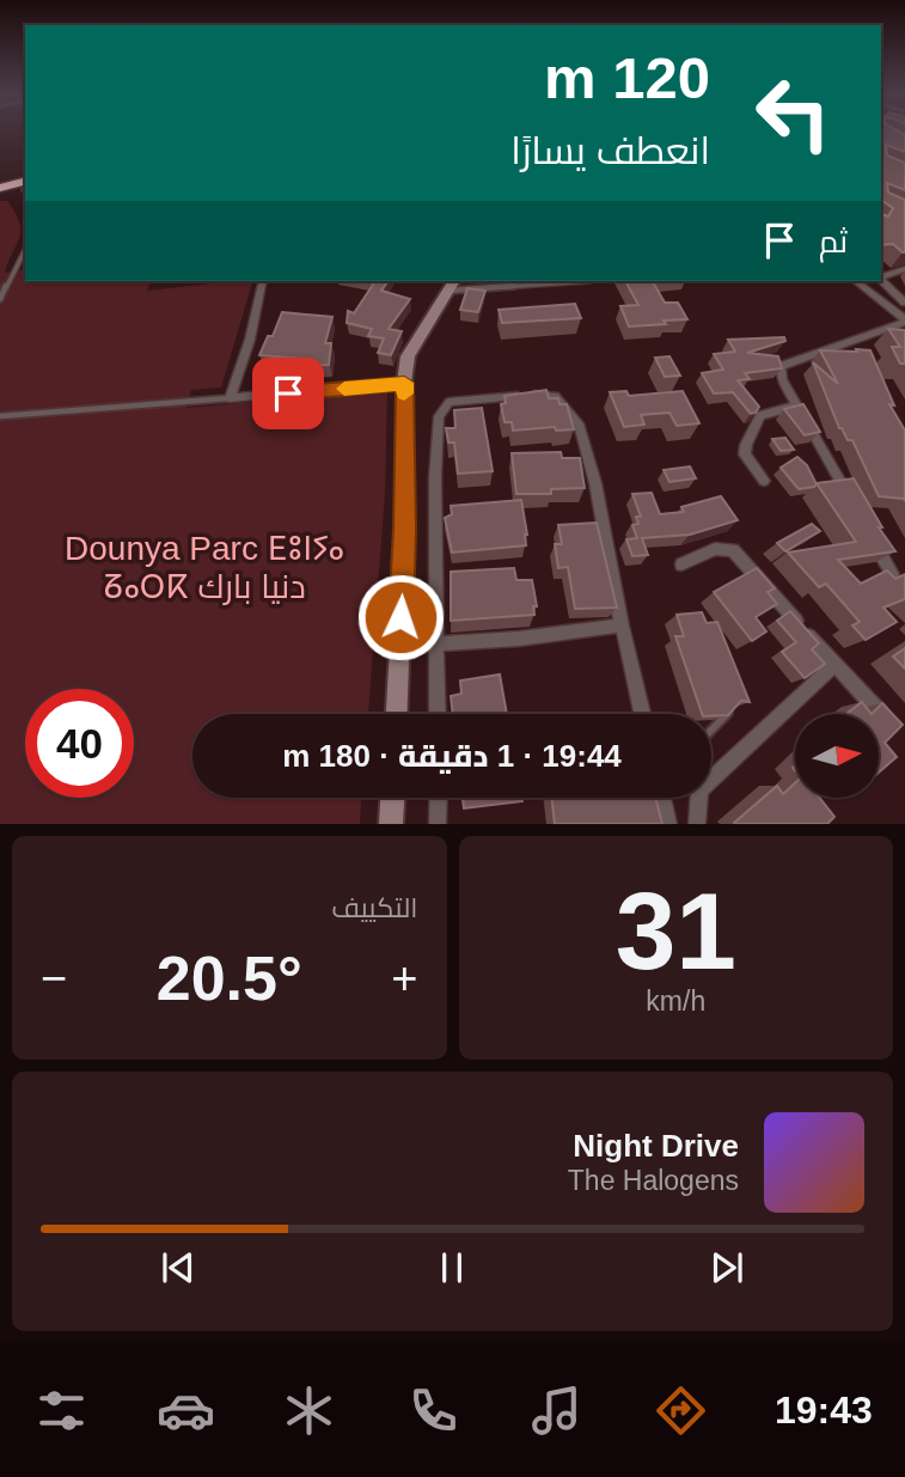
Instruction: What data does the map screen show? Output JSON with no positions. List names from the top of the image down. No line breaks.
{"parks":["Dounya Parc ⴹⵓⵏⵢⴰ ⵒⴰⵔⴽ دنيا بارك"],"north":"right","page":{"turn":["120 m","انعطف يسارًا"],"then":"ثم","limit":"40","trip":"19:44 · 1 دقيقة · 180 m","tile":[["31","km/h"],"التكييف"],"heat":["−","20.5°","+"],"song":["Night Drive","The Halogens"],"tabs":"19:43"}}
